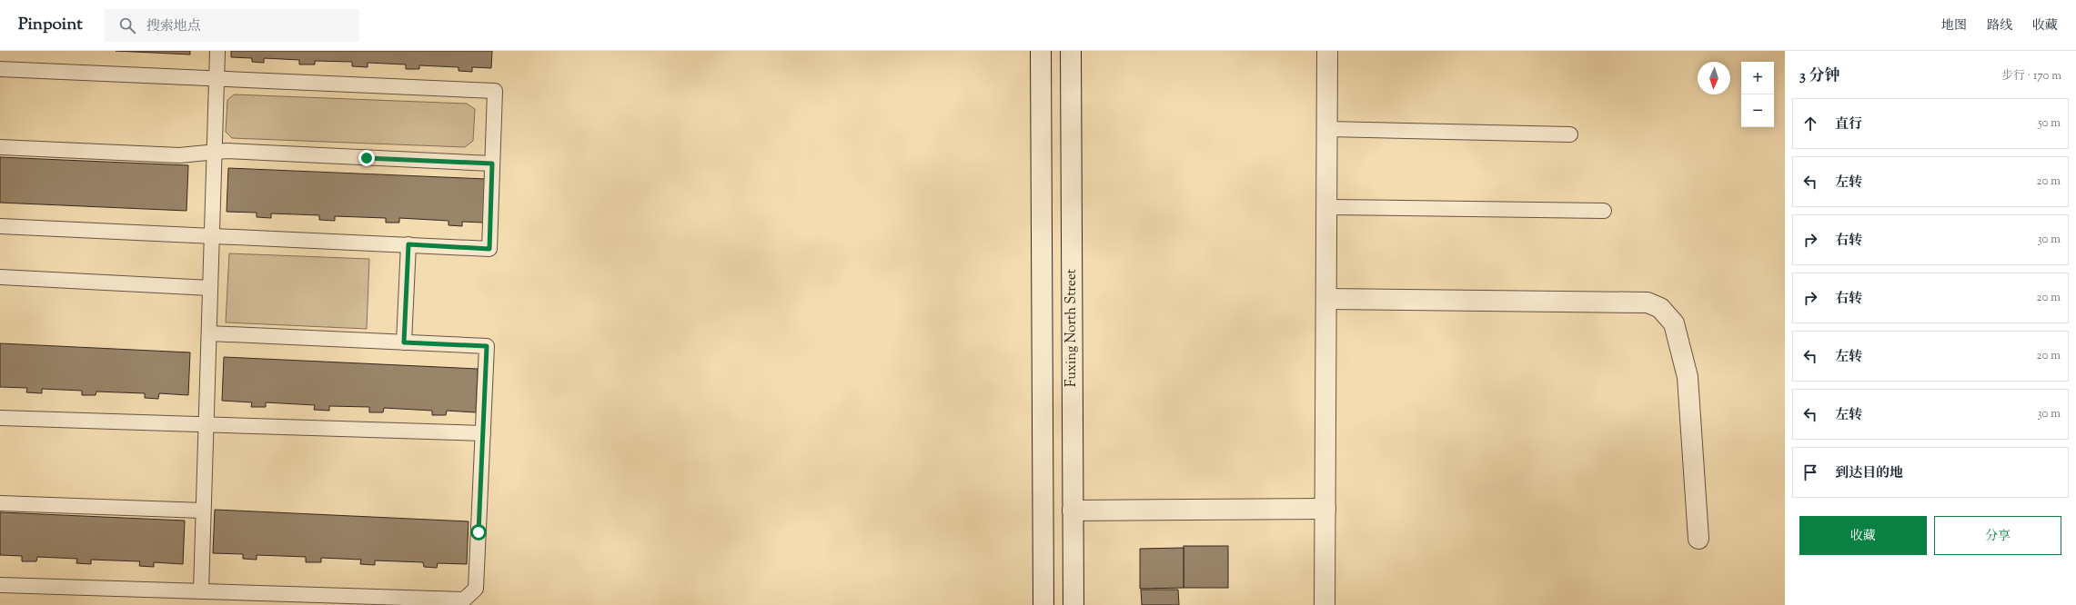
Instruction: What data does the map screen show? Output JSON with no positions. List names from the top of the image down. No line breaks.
{"streets":{"street":["Fuxing North Street"]},"north":"bottom","page":{"header":"Pinpoint","search":"搜索地点","nav":["地图","路线","收藏"],"heading":["3 分钟","步行 · 170 m"],"map_buttons":["+","−"],"list":[["直行","50 m"],["左转","20 m"],["右转","30 m"],["右转","20 m"],["左转","20 m"],["左转","30 m"],"到达目的地"],"buttons":["收藏","分享"]}}
